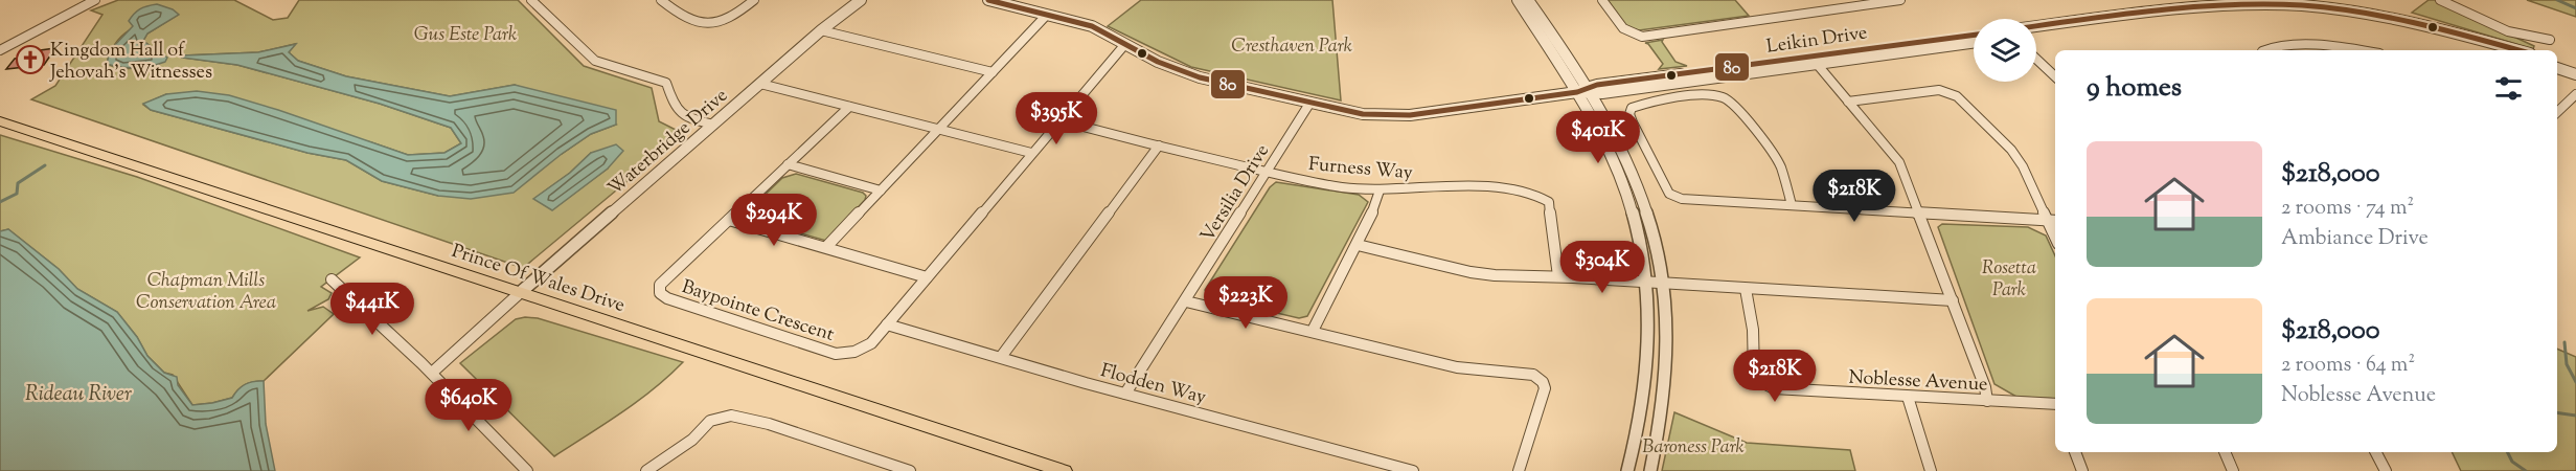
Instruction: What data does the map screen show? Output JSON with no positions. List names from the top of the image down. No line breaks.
{"streets":{"main road":["Prince Of Wales Drive"],"street":["Leikin Drive","Waterbridge Drive","Furness Way","Versilia Drive","Baypointe Crescent","Noblesse Avenue","Flodden Way"]},"crossings":[["Leikin Drive","Versilia Drive"],["Leikin Drive","Baypointe Crescent"],["Waterbridge Drive","Prince Of Wales Drive"],["Furness Way","Versilia Drive"],["Furness Way","Baypointe Crescent"],["Versilia Drive","Flodden Way"],["Baypointe Crescent","Flodden Way"]],"water":["Rideau River"],"parks":["Gus Este Park","Cresthaven Park","Rosetta Park","Chapman Mills Conservation Area","Baroness Park"],"places":{"church":["Kingdom Hall of Jehovah's Witnesses"]},"lines":["transit line 80"],"page":{"heading":"9 homes","price":["$395K","$401K","$218K","$294K","$304K","$223K","$441K","$218K","$640K"],"list":[{"name":"$218,000","note":"2 rooms · 74 m² · Ambiance Drive"},{"name":"$218,000","note":"2 rooms · 64 m² · Noblesse Avenue"}]}}
